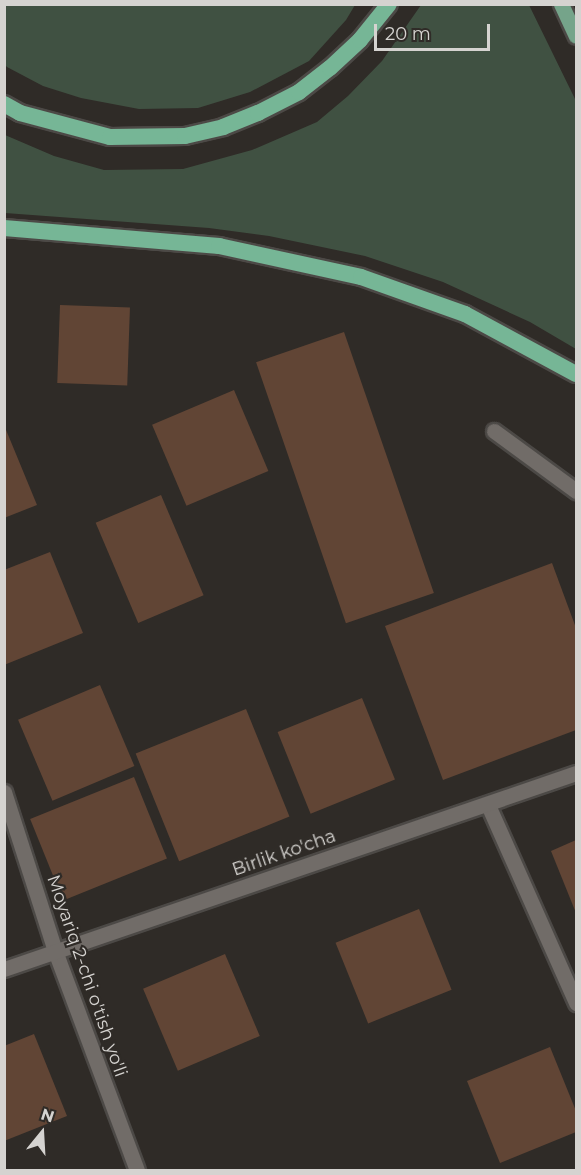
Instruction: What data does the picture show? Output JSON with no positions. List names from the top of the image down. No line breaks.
{"streets":{"street":["Birlik ko'cha","Moyariq 2-chi o'tish yo'li"]},"crossings":[["Birlik ko'cha","Moyariq 2-chi o'tish yo'li"]],"scale_bar":"20 m","north":"top"}
